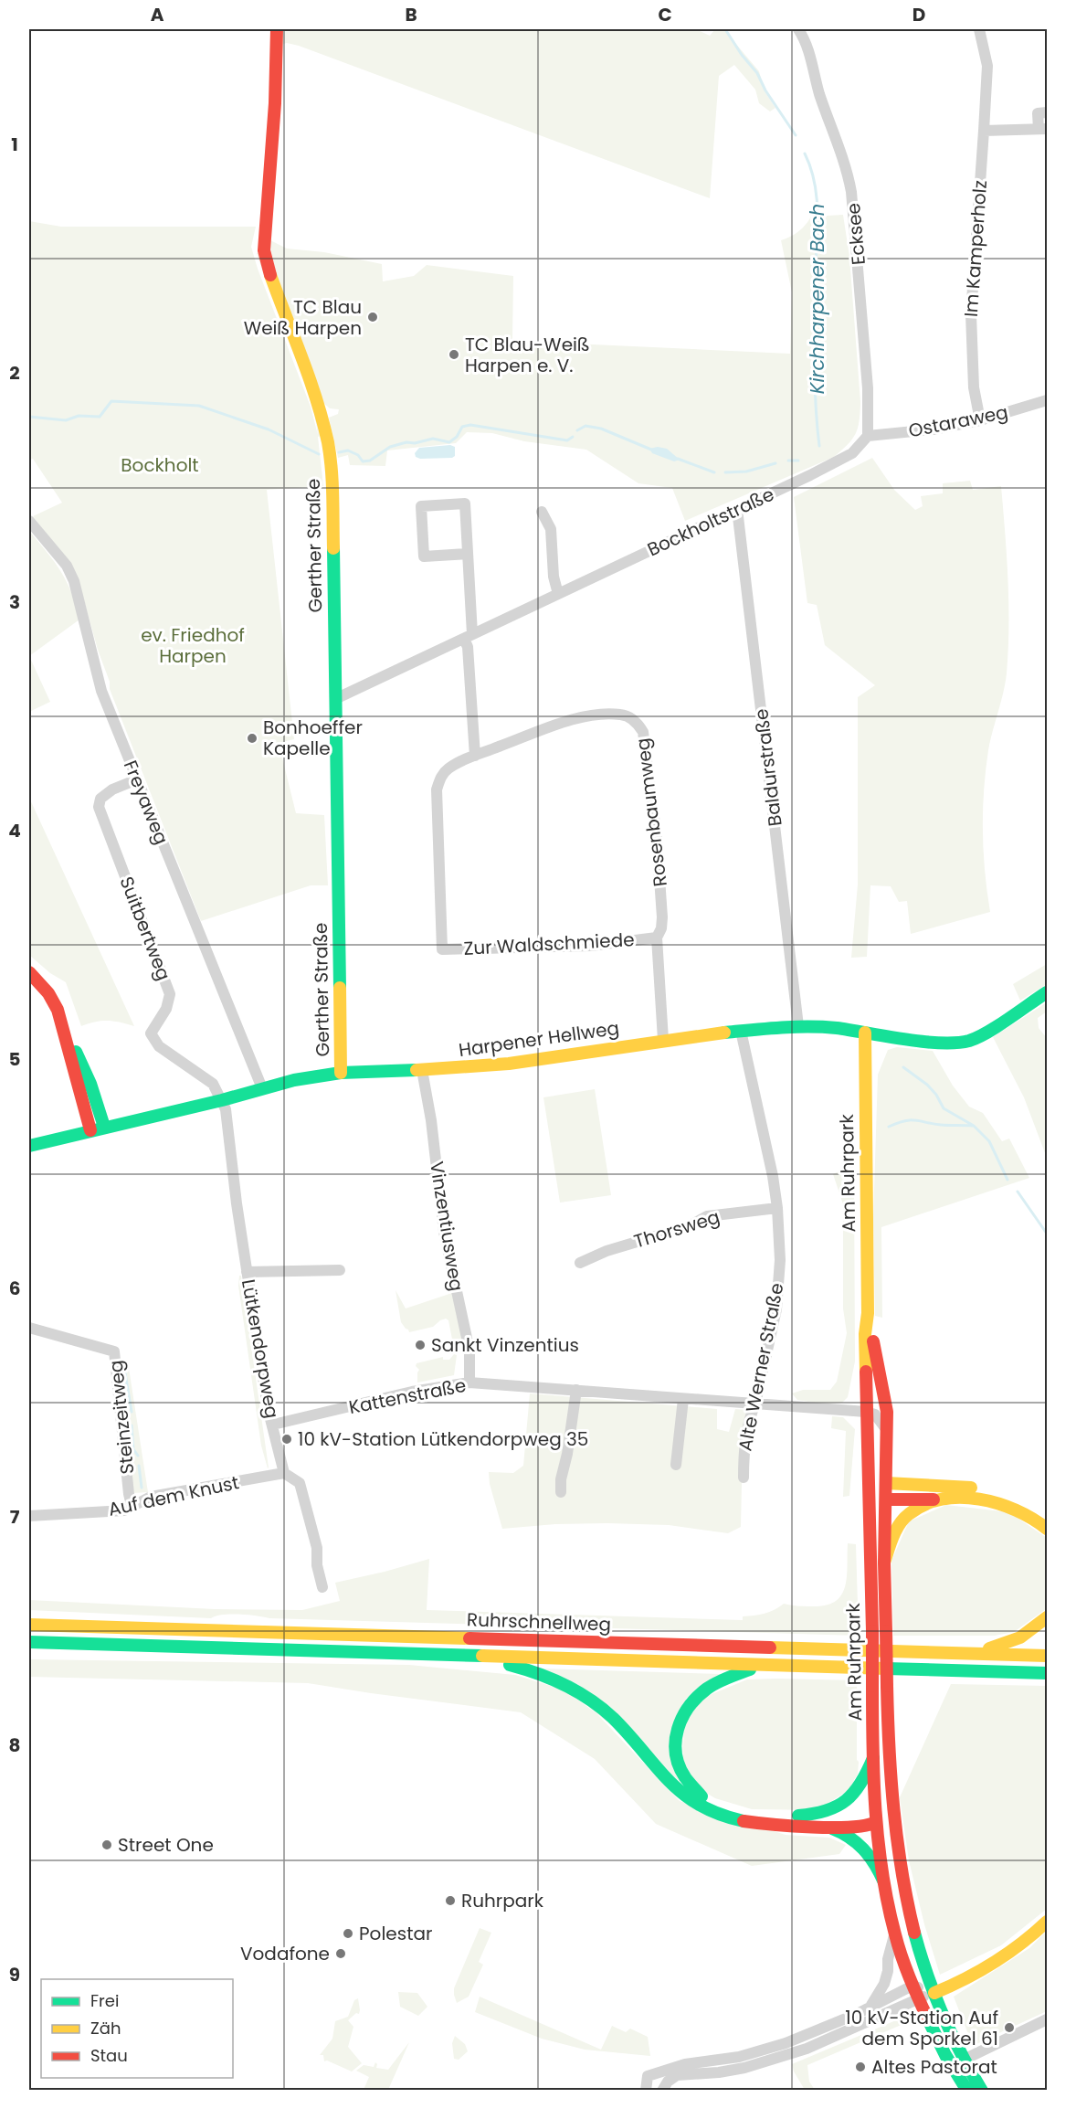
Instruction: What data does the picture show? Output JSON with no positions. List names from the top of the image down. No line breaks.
{"streets":{"main road":["Gerther Straße","Harpener Hellweg","Am Ruhrpark","Ruhrschnellweg"],"street":["Ecksee","Im Kamperholz","Ostaraweg","Bockholtstraße","Baldurstraße","Freyaweg","Rosenbaumweg","Suitbertweg","Zur Waldschmiede","Vinzentiusweg","Thorsweg","Lütkendorpweg","Alte Werner Straße","Kattenstraße","Steinzeitweg","Auf dem Knust"]},"crossings":[["Ecksee","Ostaraweg"],["Ecksee","Bockholtstraße"],["Im Kamperholz","Ostaraweg"],["Ostaraweg","Bockholtstraße"],["Bockholtstraße","Gerther Straße"],["Bockholtstraße","Baldurstraße"],["Gerther Straße","Harpener Hellweg"],["Baldurstraße","Harpener Hellweg"],["Freyaweg","Suitbertweg"],["Freyaweg","Harpener Hellweg"],["Rosenbaumweg","Zur Waldschmiede"],["Rosenbaumweg","Harpener Hellweg"],["Suitbertweg","Harpener Hellweg"],["Suitbertweg","Lütkendorpweg"],["Harpener Hellweg","Am Ruhrpark"],["Harpener Hellweg","Vinzentiusweg"],["Harpener Hellweg","Lütkendorpweg"],["Harpener Hellweg","Alte Werner Straße"],["Am Ruhrpark","Kattenstraße"],["Vinzentiusweg","Kattenstraße"],["Thorsweg","Alte Werner Straße"],["Lütkendorpweg","Kattenstraße"],["Lütkendorpweg","Auf dem Knust"],["Alte Werner Straße","Kattenstraße"],["Steinzeitweg","Auf dem Knust"]],"water":["Kirchharpener Bach"],"parks":["Bockholt","ev. Friedhof Harpen"],"places":["TC Blau Weiß Harpen","TC Blau-Weiß Harpen e. V.","Bonhoeffer Kapelle","Sankt Vinzentius","10 kV-Station Lütkendorpweg 35","Street One","Ruhrpark","Polestar","Vodafone","10 kV-Station Auf dem Sporkel 61","Altes Pastorat"],"legend":["Frei","Zäh","Stau"],"grid":{"columns":["A","B","C","D"],"rows":["1","2","3","4","5","6","7","8","9"]}}
